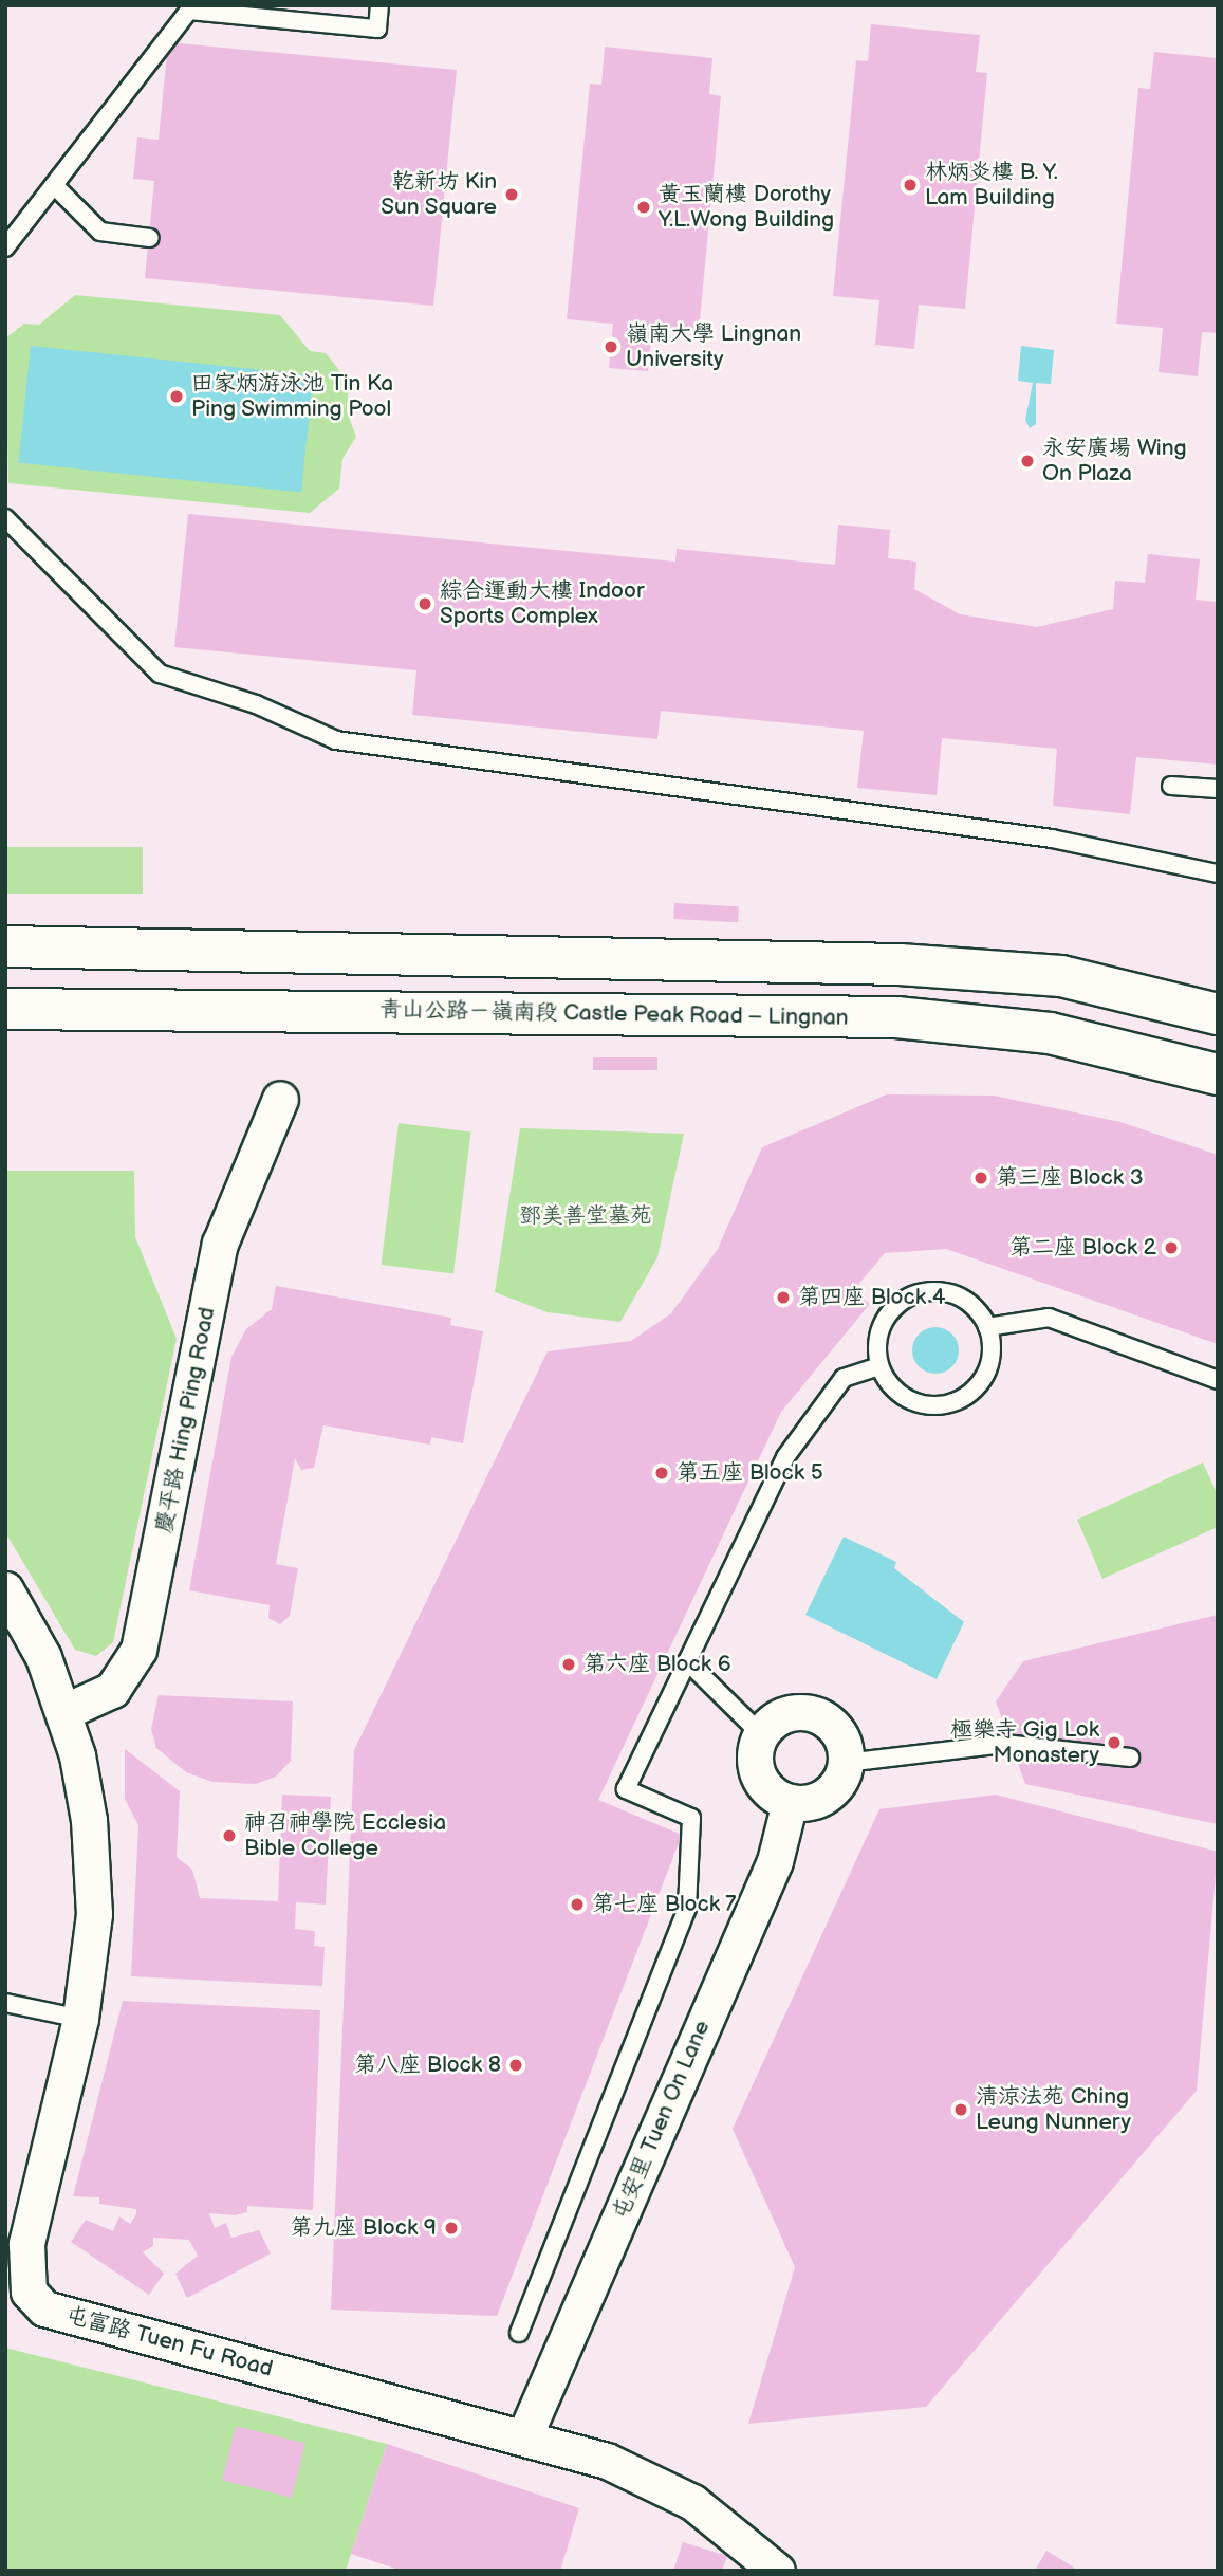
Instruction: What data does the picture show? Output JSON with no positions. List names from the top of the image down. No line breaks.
{"streets":{"main road":["青山公路－嶺南段 Castle Peak Road – Lingnan"],"street":["慶平路 Hing Ping Road","屯安里 Tuen On Lane","屯富路 Tuen Fu Road"]},"crossings":[["慶平路 Hing Ping Road","屯富路 Tuen Fu Road"],["屯安里 Tuen On Lane","屯富路 Tuen Fu Road"]],"parks":["鄧美善堂墓苑"],"places":["林炳炎樓 B. Y. Lam Building","乾新坊 Kin Sun Square","黃玉蘭樓 Dorothy Y.L.Wong Building","嶺南大學 Lingnan University","田家炳游泳池 Tin Ka Ping Swimming Pool","永安廣場 Wing On Plaza","綜合運動大樓 Indoor Sports Complex","第三座 Block 3","第二座 Block 2","第四座 Block 4","第五座 Block 5","第六座 Block 6","極樂寺 Gig Lok Monastery","神召神學院 Ecclesia Bible College","第七座 Block 7","第八座 Block 8","清涼法苑 Ching Leung Nunnery","第九座 Block 9"]}
